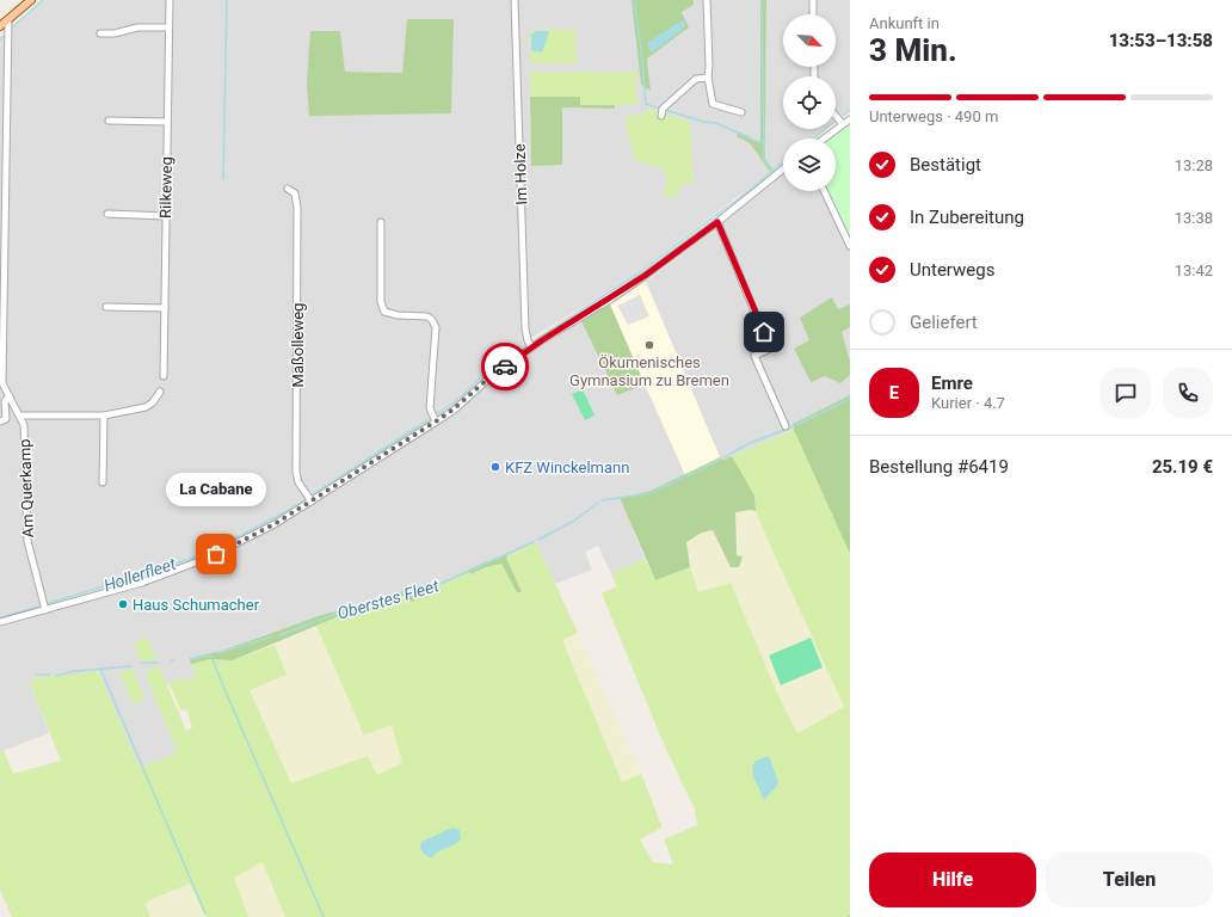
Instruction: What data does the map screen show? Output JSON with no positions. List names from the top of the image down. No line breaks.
{"streets":{"street":["Im Holze","Rilkeweg","Maßolleweg","Am Querkamp"]},"water":["Hollerfleet","Oberstes Fleet"],"places":["Ökumenisches Gymnasium zu Bremen","KFZ Winckelmann","La Cabane","Haus Schumacher"],"north":"bottom right","page":{"heading":["3 Min.","Ankunft in","13:53–13:58"],"panel":["Emre","Kurier · 4.7","Bestellung #6419","25.19 €"],"bar":"Unterwegs · 490 m","list":[["Bestätigt","13:28"],["In Zubereitung","13:38"],["Unterwegs","13:42"],"Geliefert"],"round":"E","bubble":"La Cabane","buttons":["Hilfe","Teilen"]}}
